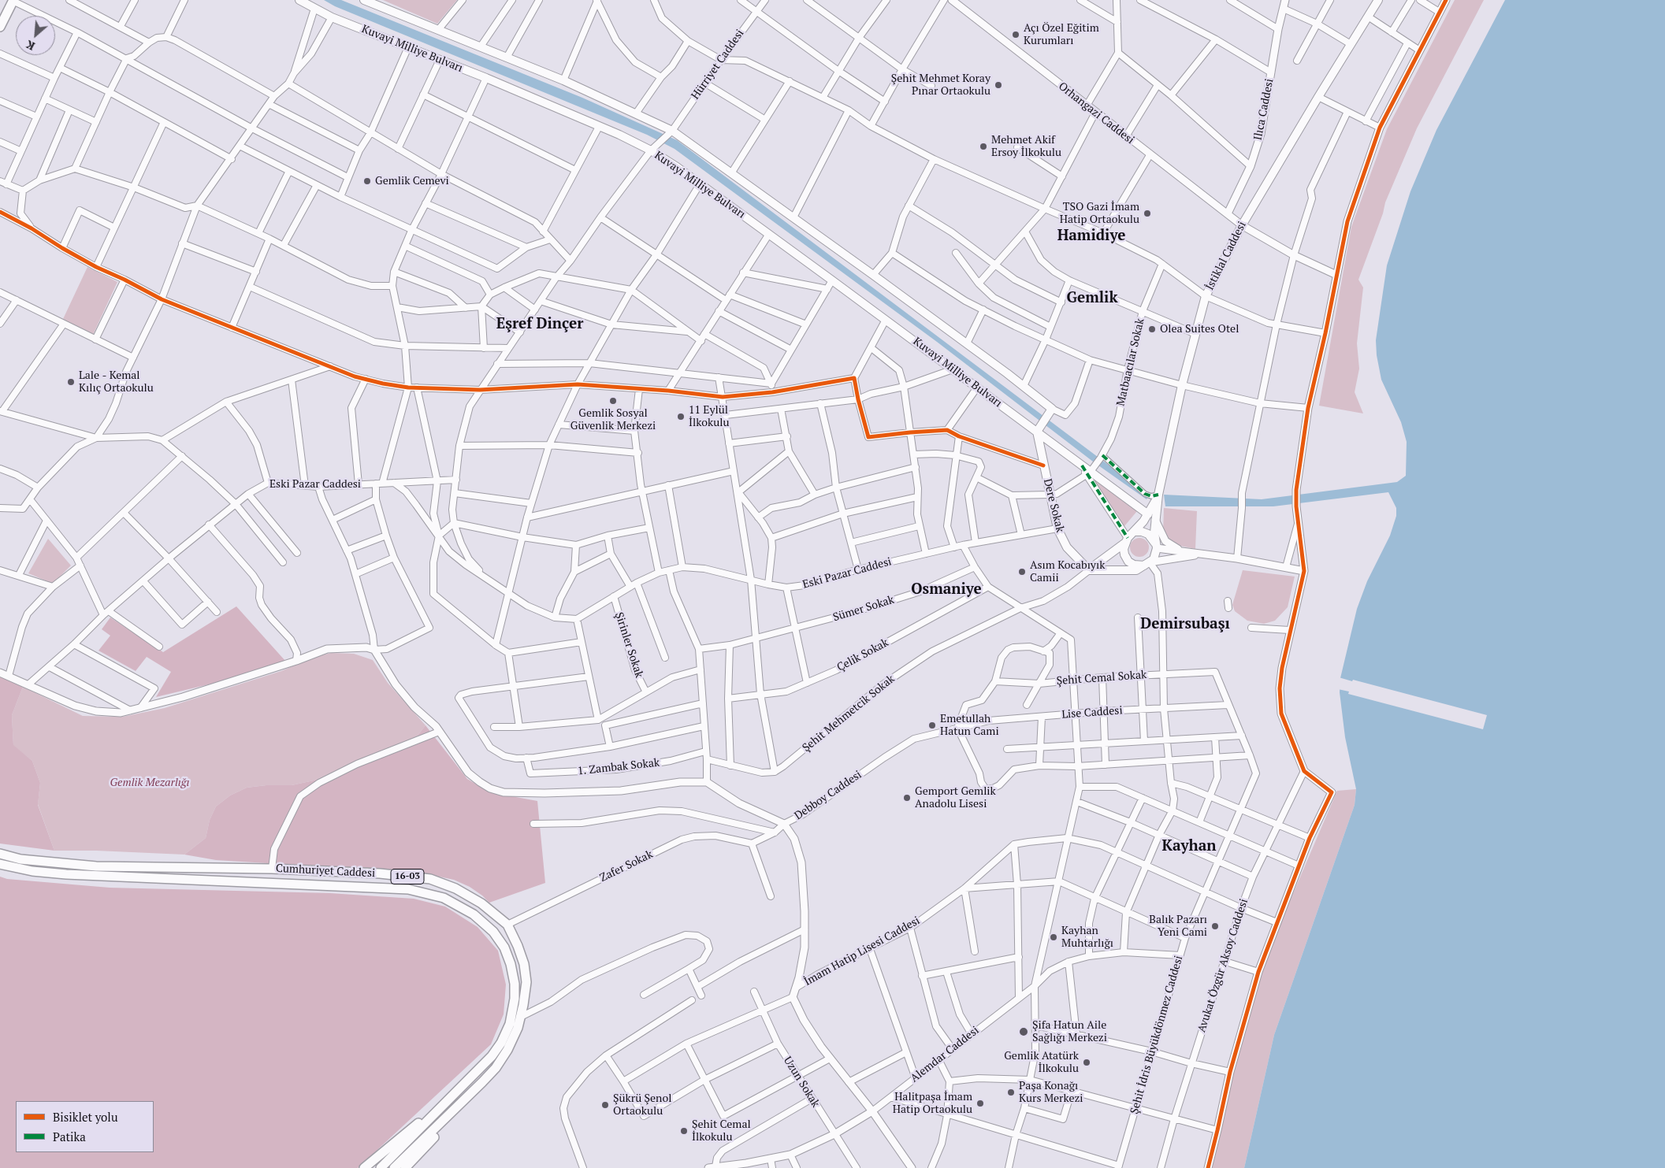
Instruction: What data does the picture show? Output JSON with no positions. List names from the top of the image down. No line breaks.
{"streets":{"main road":["Kuvayi Milliye Bulvarı","İstiklal Caddesi","Dere Sokak","Cumhuriyet Caddesi","16-03"],"street":["Hürriyet Caddesi","Ilıca Caddesi","Orhangazi Caddesi","Matbaacılar Sokak","Eski Pazar Caddesi","Sümer Sokak","Şirinler Sokak","Çelik Sokak","Şehit Cemal Sokak","Lise Caddesi","Şehit Mehmetcik Sokak","1. Zambak Sokak","Debboy Caddesi","Zafer Sokak","İmam Hatip Lisesi Caddesi","Avukat Özgür Aksoy Caddesi","Şehit İdris Büyükdönmez Caddesi","Alemdar Caddesi","Uzun Sokak"]},"crossings":[["Kuvayi Milliye Bulvarı","Hürriyet Caddesi"],["Kuvayi Milliye Bulvarı","Matbaacılar Sokak"],["Kuvayi Milliye Bulvarı","Dere Sokak"],["Hürriyet Caddesi","Eski Pazar Caddesi"],["Ilıca Caddesi","Orhangazi Caddesi"],["Orhangazi Caddesi","İstiklal Caddesi"],["Eski Pazar Caddesi","Dere Sokak"],["Eski Pazar Caddesi","Şirinler Sokak"],["Dere Sokak","Şehit Mehmetcik Sokak"],["Şehit Cemal Sokak","Lise Caddesi"],["Lise Caddesi","Debboy Caddesi"],["Debboy Caddesi","Zafer Sokak"],["Zafer Sokak","Cumhuriyet Caddesi"],["Şehit İdris Büyükdönmez Caddesi","Alemdar Caddesi"],["Alemdar Caddesi","Uzun Sokak"]],"districts":["Hamidiye","Gemlik","Eşref Dinçer","Osmaniye","Demirsubaşı","Kayhan"],"parks":["Gemlik Mezarlığı"],"places":["Açı Özel Eğitim Kurumları","Şehit Mehmet Koray Pınar Ortaokulu","Mehmet Akif Ersoy İlkokulu","Gemlik Cemevi","TSO Gazi İmam Hatip Ortaokulu","Olea Suites Otel","Lale - Kemal Kılıç Ortaokulu","Gemlik Sosyal Güvenlik Merkezi","11 Eylül İlkokulu","Asım Kocabıyık Camii","Emetullah Hatun Cami","Gemport Gemlik Anadolu Lisesi","Balık Pazarı Yeni Cami","Kayhan Muhtarlığı","Şifa Hatun Aile Sağlığı Merkezi","Gemlik Atatürk İlkokulu","Paşa Konağı Kurs Merkezi","Halitpaşa İmam Hatip Ortaokulu","Şükrü Şenol Ortaokulu","Şehit Cemal İlkokulu"],"legend":["Bisiklet yolu","Patika"],"north":"bottom left"}
